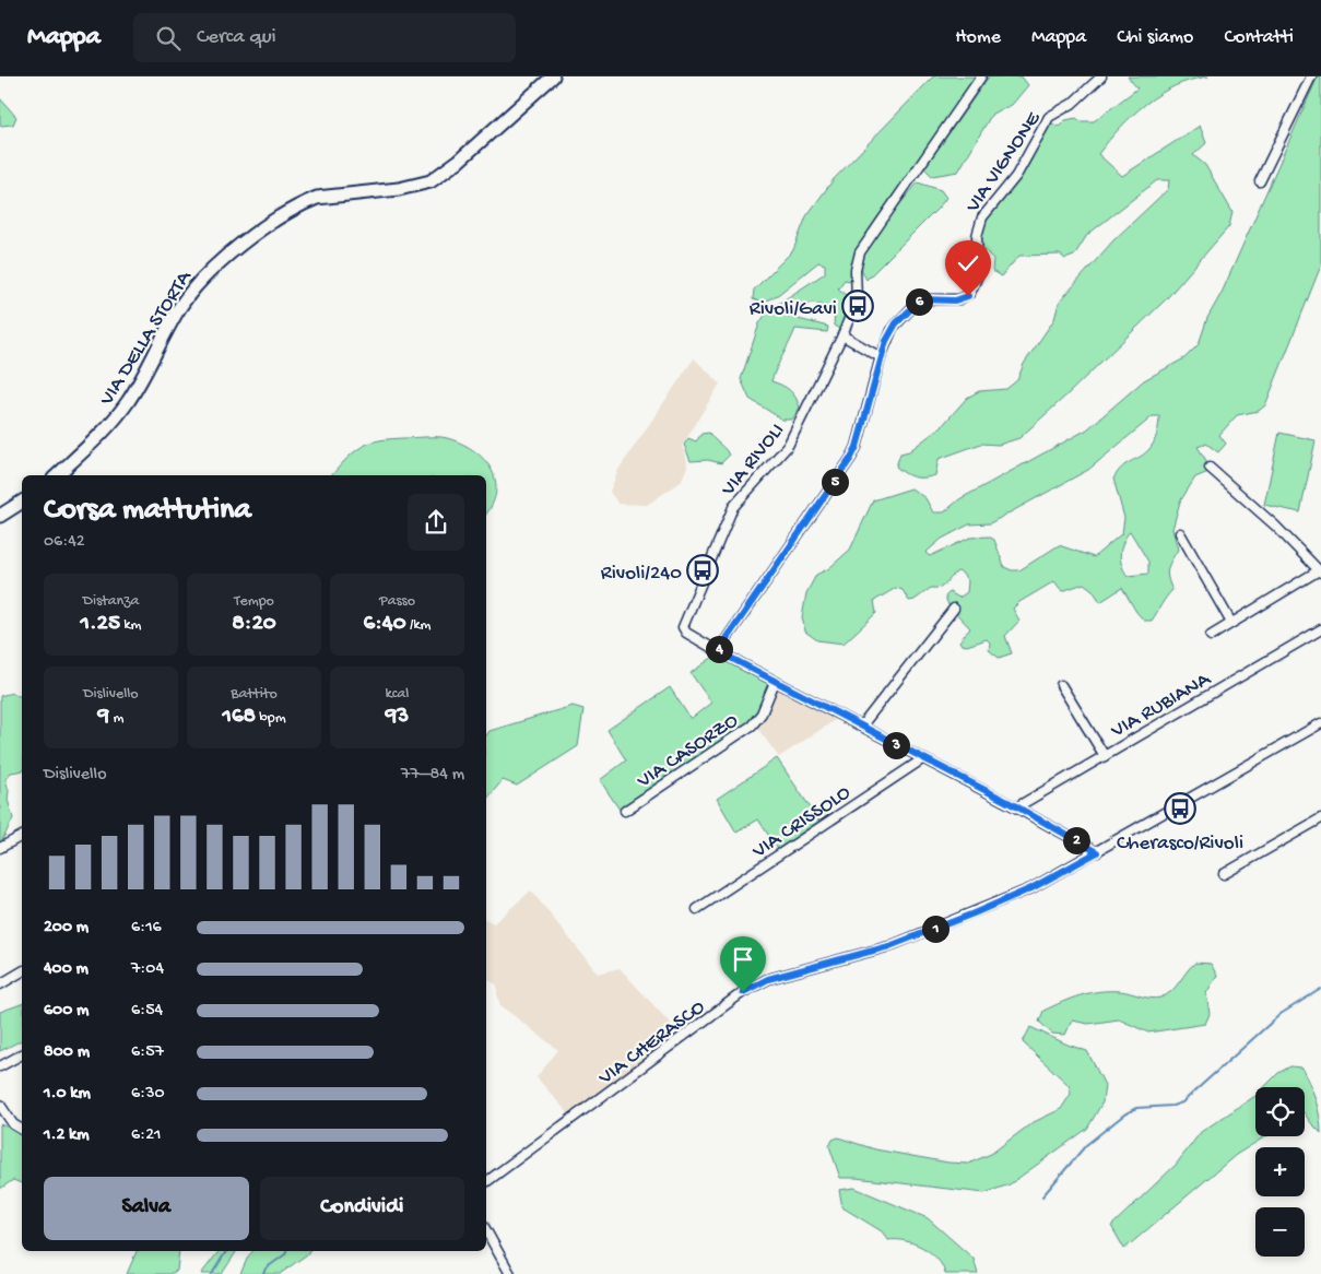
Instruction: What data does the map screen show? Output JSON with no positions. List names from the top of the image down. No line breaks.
{"streets":{"main road":["VIA DELLA STORTA"],"street":["VIA VIGNONE","VIA RIVOLI","VIA RUBIANA","VIA CASORZO","VIA CRISSOLO","VIA CHERASCO"]},"crossings":[["VIA VIGNONE","VIA RIVOLI"],["VIA RIVOLI","VIA RUBIANA"],["VIA RIVOLI","VIA CASORZO"],["VIA RIVOLI","VIA CRISSOLO"],["VIA RIVOLI","VIA CHERASCO"]],"places":{"bus stop":["Rivoli/Gavi","Rivoli/240","Cherasco/Rivoli"]},"page":{"header":"Mappa","search":"Cerca qui","nav":["Home","Mappa","Chi siamo","Contatti"],"pins":["6","5","4","3","2","1"],"heading":["Corsa mattutina","06:42"],"stats":[["Distanza","1.25 km"],["Tempo","8:20"],["Passo","6:40 /km"],["Dislivello","9 m"],["Battito","168 bpm"],["kcal","93"]],"chart":["Dislivello","77–84 m"],"list":[{"name":"200 m","note":"6:16"},{"name":"400 m","note":"7:04"},{"name":"600 m","note":"6:54"},{"name":"800 m","note":"6:57"},{"name":"1.0 km","note":"6:30"},{"name":"1.2 km","note":"6:21"}],"map_buttons":["+","−"],"buttons":["Salva","Condividi"]}}
